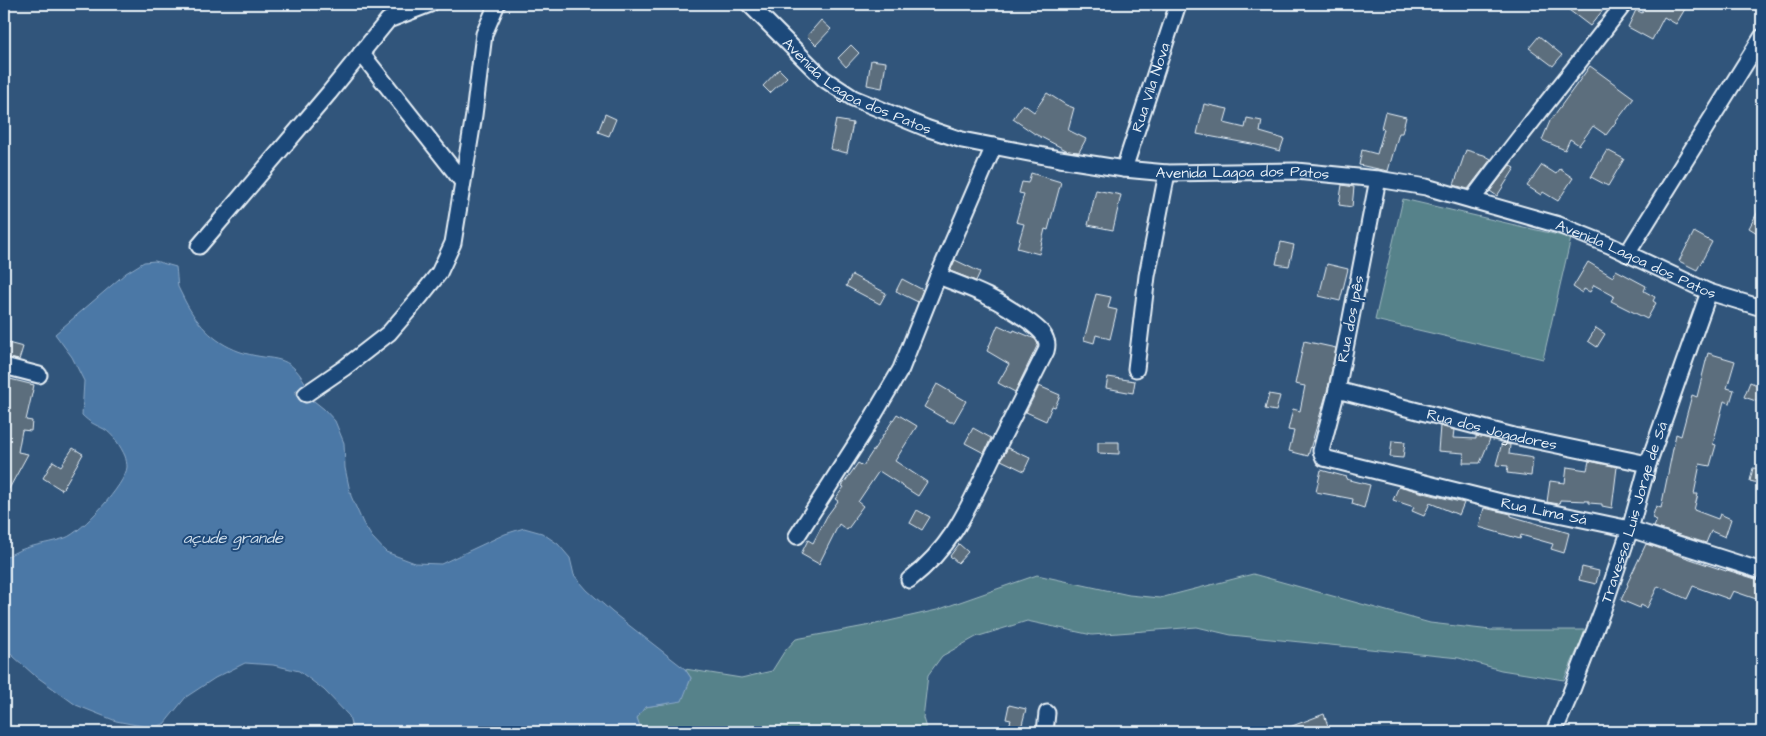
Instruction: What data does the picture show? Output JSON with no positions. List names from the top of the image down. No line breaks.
{"streets":{"street":["Avenida Lagoa dos Patos","Rua Vila Nova","Rua dos Ipês","Rua dos Jogadores","Rua Lima Sá","Travessa Luis Jorge de Sá"]},"crossings":[["Avenida Lagoa dos Patos","Rua Vila Nova"],["Avenida Lagoa dos Patos","Rua dos Ipês"],["Avenida Lagoa dos Patos","Travessa Luis Jorge de Sá"],["Rua dos Ipês","Rua dos Jogadores"],["Rua dos Ipês","Rua Lima Sá"],["Rua dos Jogadores","Travessa Luis Jorge de Sá"],["Rua Lima Sá","Travessa Luis Jorge de Sá"]],"water":["açude grande"]}
